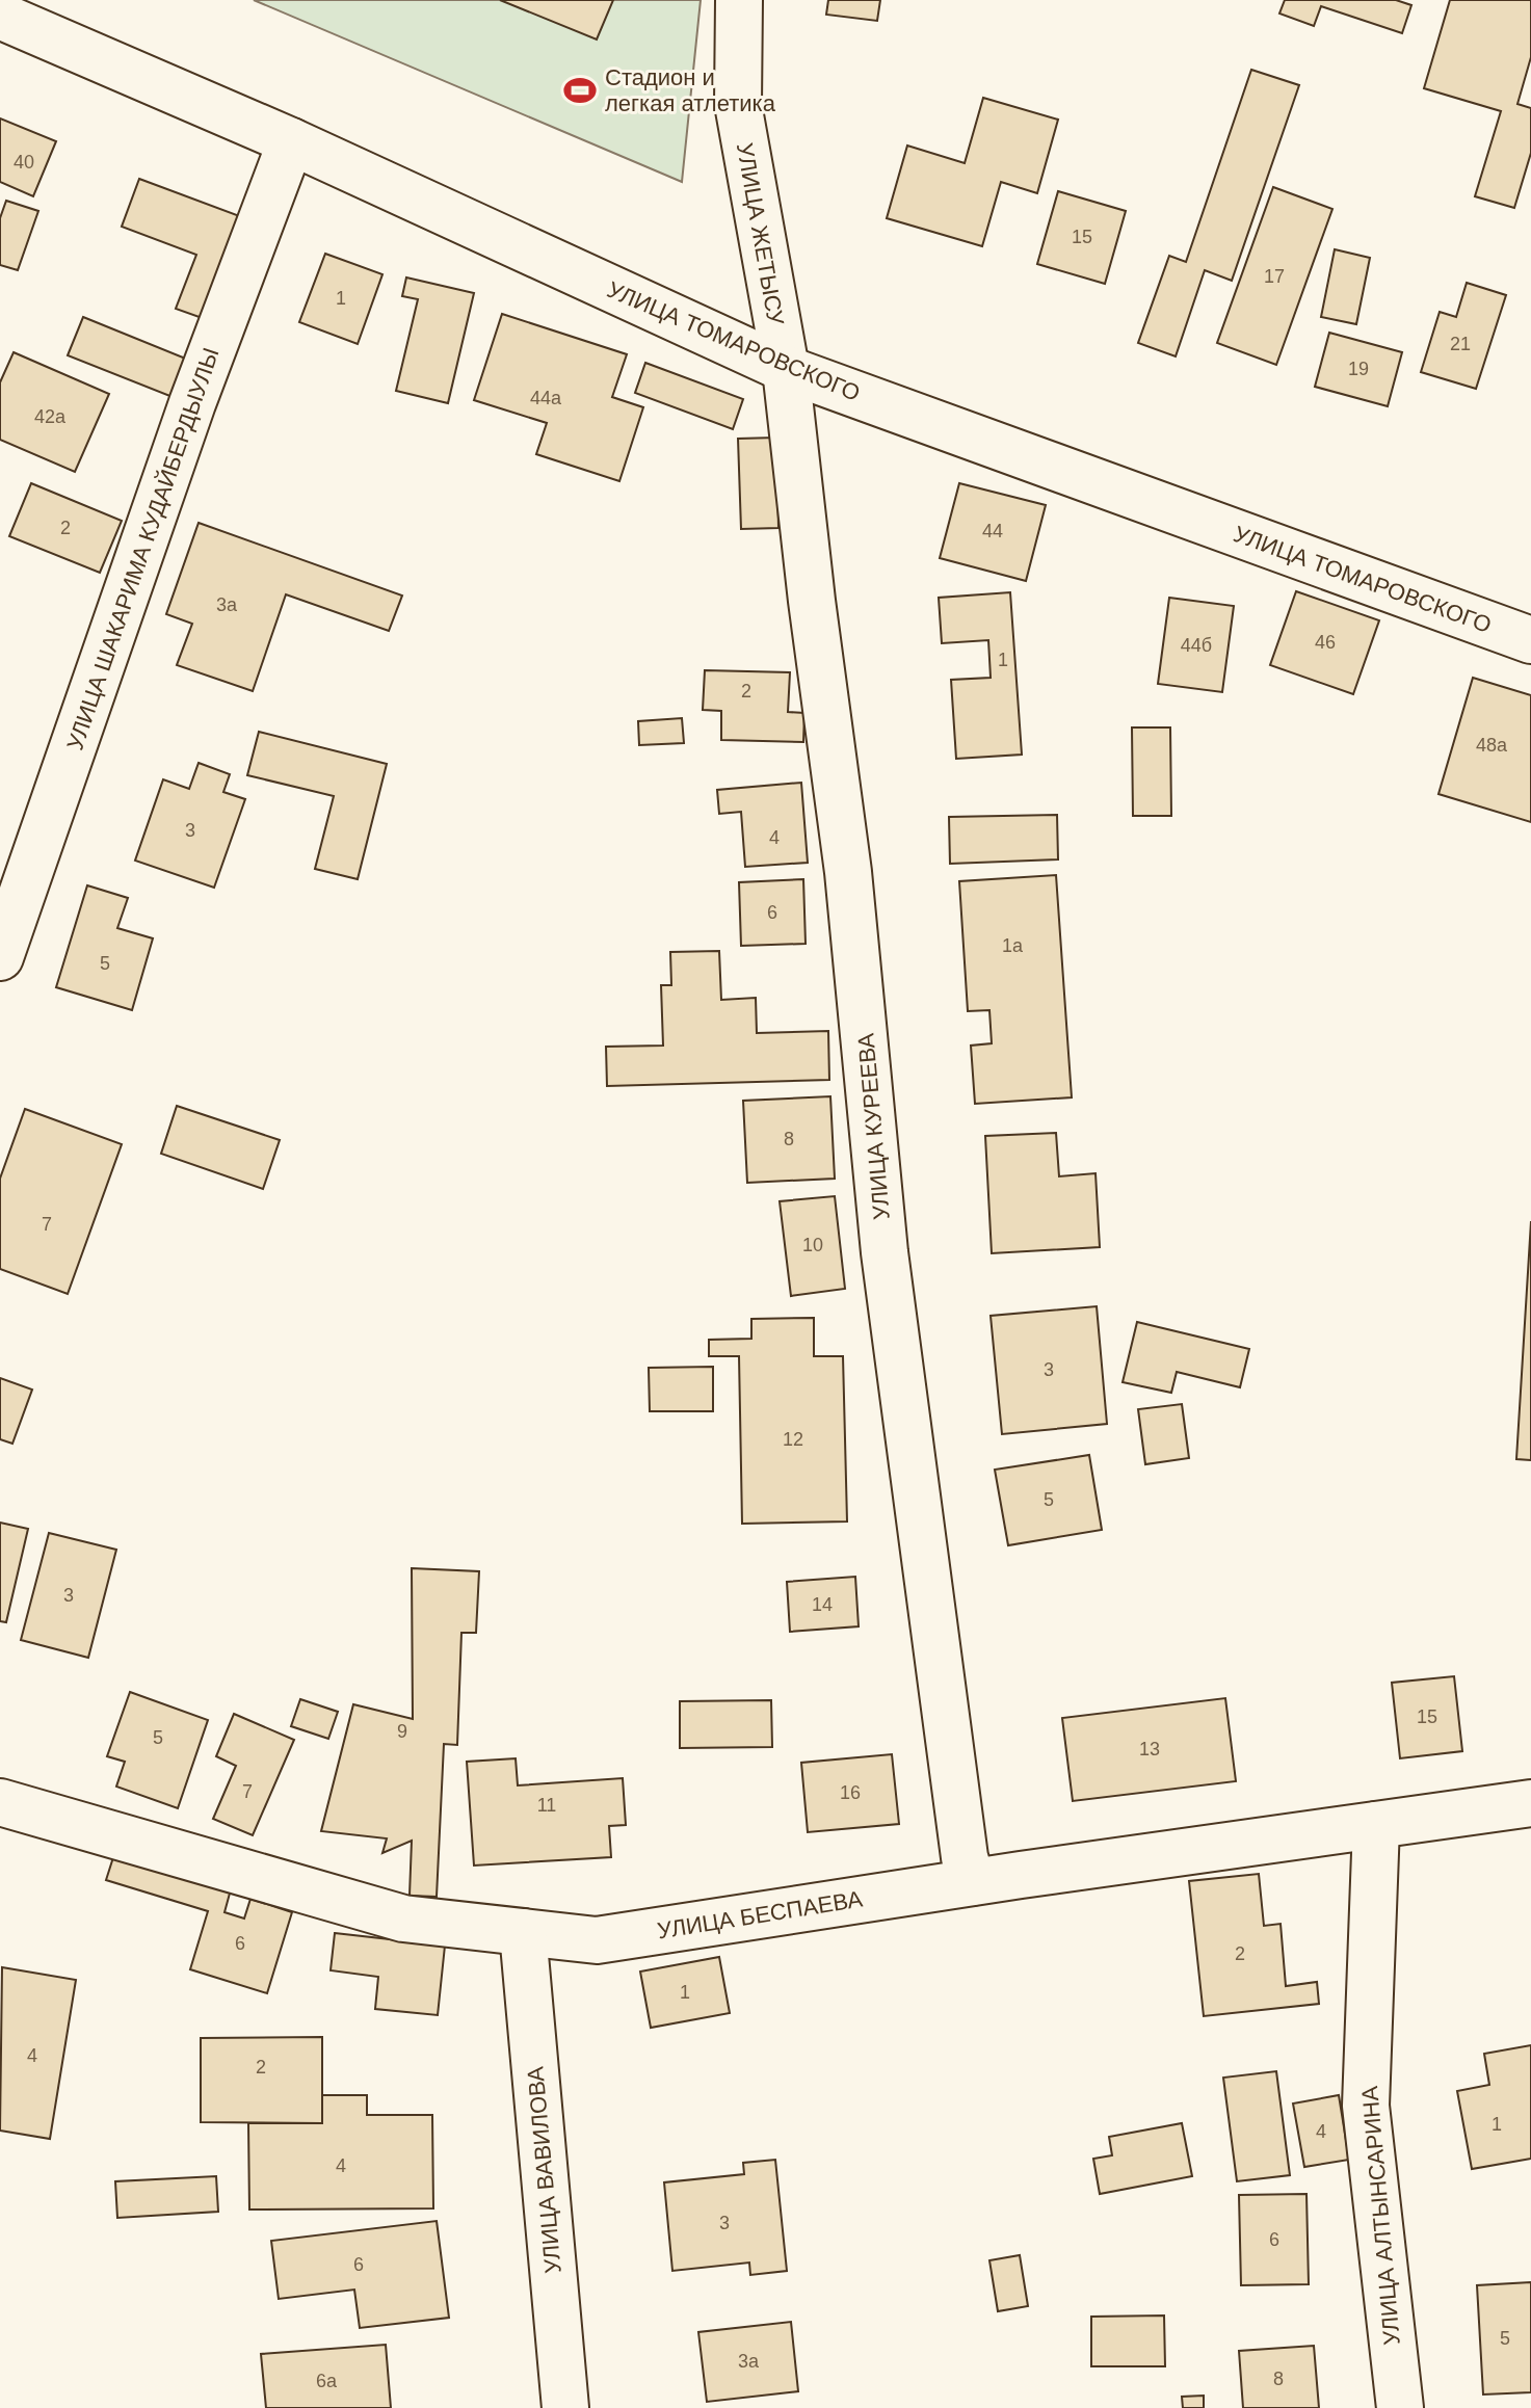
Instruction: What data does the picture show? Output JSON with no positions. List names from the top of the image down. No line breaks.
{"streets":{"street":["УЛИЦА ЖЕТЫСУ","УЛИЦА ТОМАРОВСКОГО","УЛИЦА ШАКАРИМА КУДАЙБЕРДЫУЛЫ","УЛИЦА КУРЕЕВА","УЛИЦА БЕСПАЕВА","УЛИЦА ВАВИЛОВА","УЛИЦА АЛТЫНСАРИНА"]},"crossings":[["УЛИЦА ЖЕТЫСУ","УЛИЦА ТОМАРОВСКОГО"],["УЛИЦА ЖЕТЫСУ","УЛИЦА КУРЕЕВА"],["УЛИЦА ТОМАРОВСКОГО","УЛИЦА ШАКАРИМА КУДАЙБЕРДЫУЛЫ"],["УЛИЦА ТОМАРОВСКОГО","УЛИЦА КУРЕЕВА"],["УЛИЦА КУРЕЕВА","УЛИЦА БЕСПАЕВА"],["УЛИЦА БЕСПАЕВА","УЛИЦА ВАВИЛОВА"],["УЛИЦА БЕСПАЕВА","УЛИЦА АЛТЫНСАРИНА"]],"places":{"sports":["Стадион и легкая атлетика"]},"house_numbers":["40","15","17","1","21","19","44а","42а","2","44","3а","46","44б","1","2","48а","3","4","6","1а","5","8","7","10","3","12","5","3","14","15","9","5","13","7","16","11","6","2","1","4","2","1","4","4","3","6","6","5","3а","8","6а"]}
